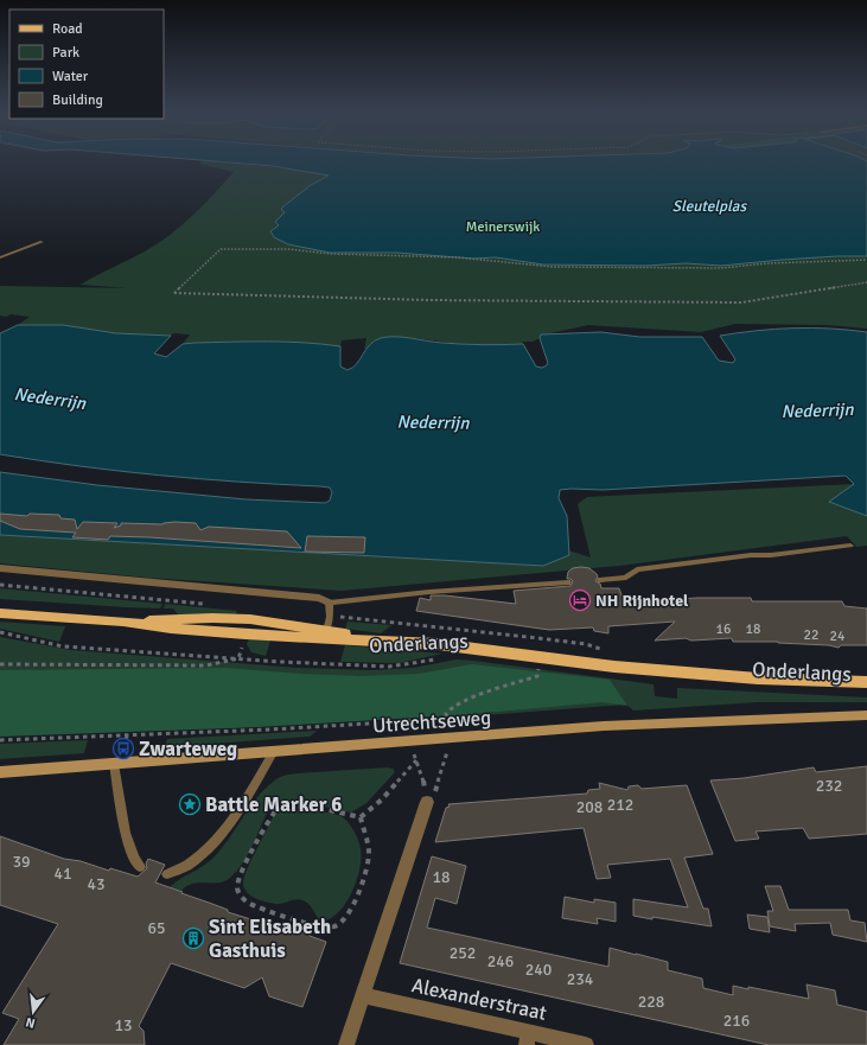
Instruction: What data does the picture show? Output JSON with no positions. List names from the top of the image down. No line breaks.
{"streets":{"main road":["Onderlangs"],"street":["Utrechtseweg","Alexanderstraat"]},"water":["Sleutelplas","Nederrijn"],"parks":["Meinerswijk"],"places":{"hotel":["NH Rijnhotel"],"bus stop":["Zwarteweg"],"place":["Battle Marker 6"],"building":["Sint Elisabeth Gasthuis"]},"house_numbers":["16","18","22","24","232","212","208","39","41","18","43","65","252","246","240","234","228","216","13"],"legend":["Road","Park","Water","Building"],"north":"bottom"}
